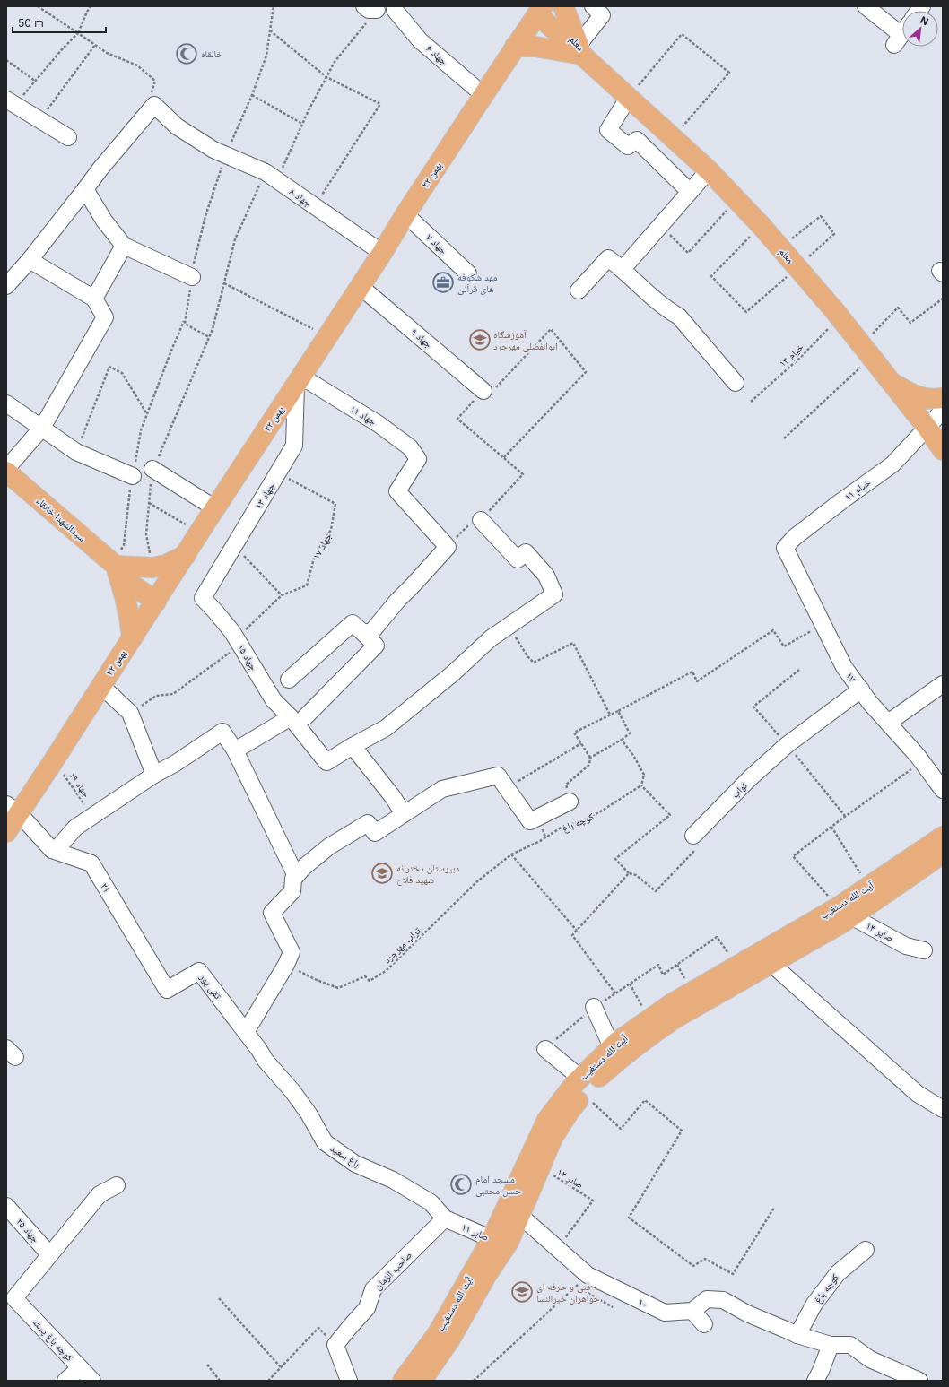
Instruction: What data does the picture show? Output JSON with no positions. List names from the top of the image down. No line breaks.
{"streets":{"main road":["معلم","۲۲ بهمن","سیدالشهدا خانقاء","آیت الله دستغیب"],"street":["جهاد ۶","جهاد ۸","جهاد ۷","جهاد ۹","جهاد ۱۱","خیام ۱۱","جهاد ۱۳","جهاد ۱۵","۱۷","نواب","کوچه باغ","۲۱","صایر ۱۴","تقی پور","باغ سعید","جهاد ۲۵","صابر ۱۱","صاحب الزمان","۱۰","کوچه باغ پسته"],"path":["خیام ۱۳","جهاد ۱۷","جهاد ۱۹","تراب مهرجرد","صابر ۱۲"]},"crossings":[["معلم","۲۲ بهمن"],["معلم","خیام ۱۳"],["معلم","خیام ۱۱"],["جهاد ۶","۲۲ بهمن"],["۲۲ بهمن","جهاد ۸"],["۲۲ بهمن","جهاد ۷"],["۲۲ بهمن","جهاد ۹"],["۲۲ بهمن","جهاد ۱۱"],["۲۲ بهمن","جهاد ۱۳"],["۲۲ بهمن","جهاد ۱۹"],["۲۲ بهمن","۲۱"],["جهاد ۱۱","جهاد ۱۳"],["خیام ۱۱","۱۷"],["جهاد ۱۳","جهاد ۱۷"],["جهاد ۱۳","جهاد ۱۵"],["جهاد ۱۷","جهاد ۱۵"],["۱۷","نواب"],["کوچه باغ","تراب مهرجرد"],["۲۱","تقی پور"],["آیت الله دستغیب","صایر ۱۴"],["آیت الله دستغیب","صابر ۱۲"],["آیت الله دستغیب","صابر ۱۱"],["آیت الله دستغیب","۱۰"],["تقی پور","باغ سعید"],["باغ سعید","صابر ۱۱"],["باغ سعید","صاحب الزمان"],["صابر ۱۲","۱۰"],["جهاد ۲۵","کوچه باغ پسته"],["صابر ۱۱","صاحب الزمان"]],"places":{"mosque":["خانقاه","مسجد امام حسن مجتبی"],"office":["مهد شکوفه های قرآنی"],"school or university":["آموزشگاه ابوالفضلی مهرجرد","دبیرستان دخترانه شهید فلاح","فنی و حرفه ای خواهران خیرالنسا"]},"scale_bar":"50 m","north":"top right"}
